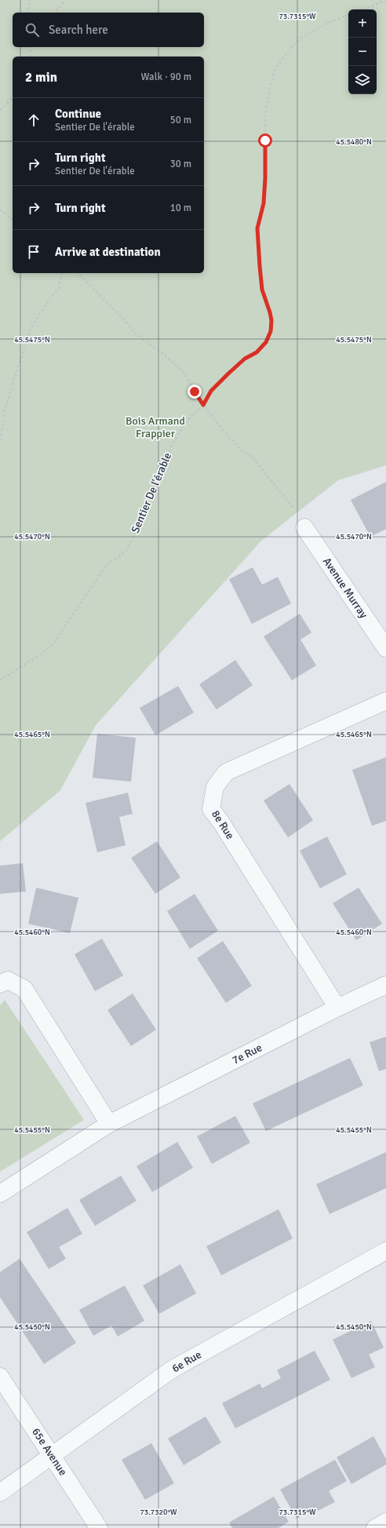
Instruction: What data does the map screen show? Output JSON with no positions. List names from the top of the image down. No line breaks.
{"streets":{"street":["Avenue Murray","8e Rue","7e Rue","6e Rue","65e Avenue"],"path":["Sentier De l'érable"]},"crossings":[["8e Rue","7e Rue"],["6e Rue","65e Avenue"]],"parks":["Bois Armand Frappier"],"page":{"map_buttons":["+","−"],"search":"Search here","heading":["2 min","Walk · 90 m"],"list":[["Continue","Sentier De l'érable","50 m"],["Turn right","Sentier De l'érable","30 m"],["Turn right","10 m"],"Arrive at destination"]},"coordinates":["73.7315°W","45.5480°N","45.5475°N","45.5470°N","45.5465°N","45.5460°N","45.5455°N","45.5450°N","73.7320°W"]}
